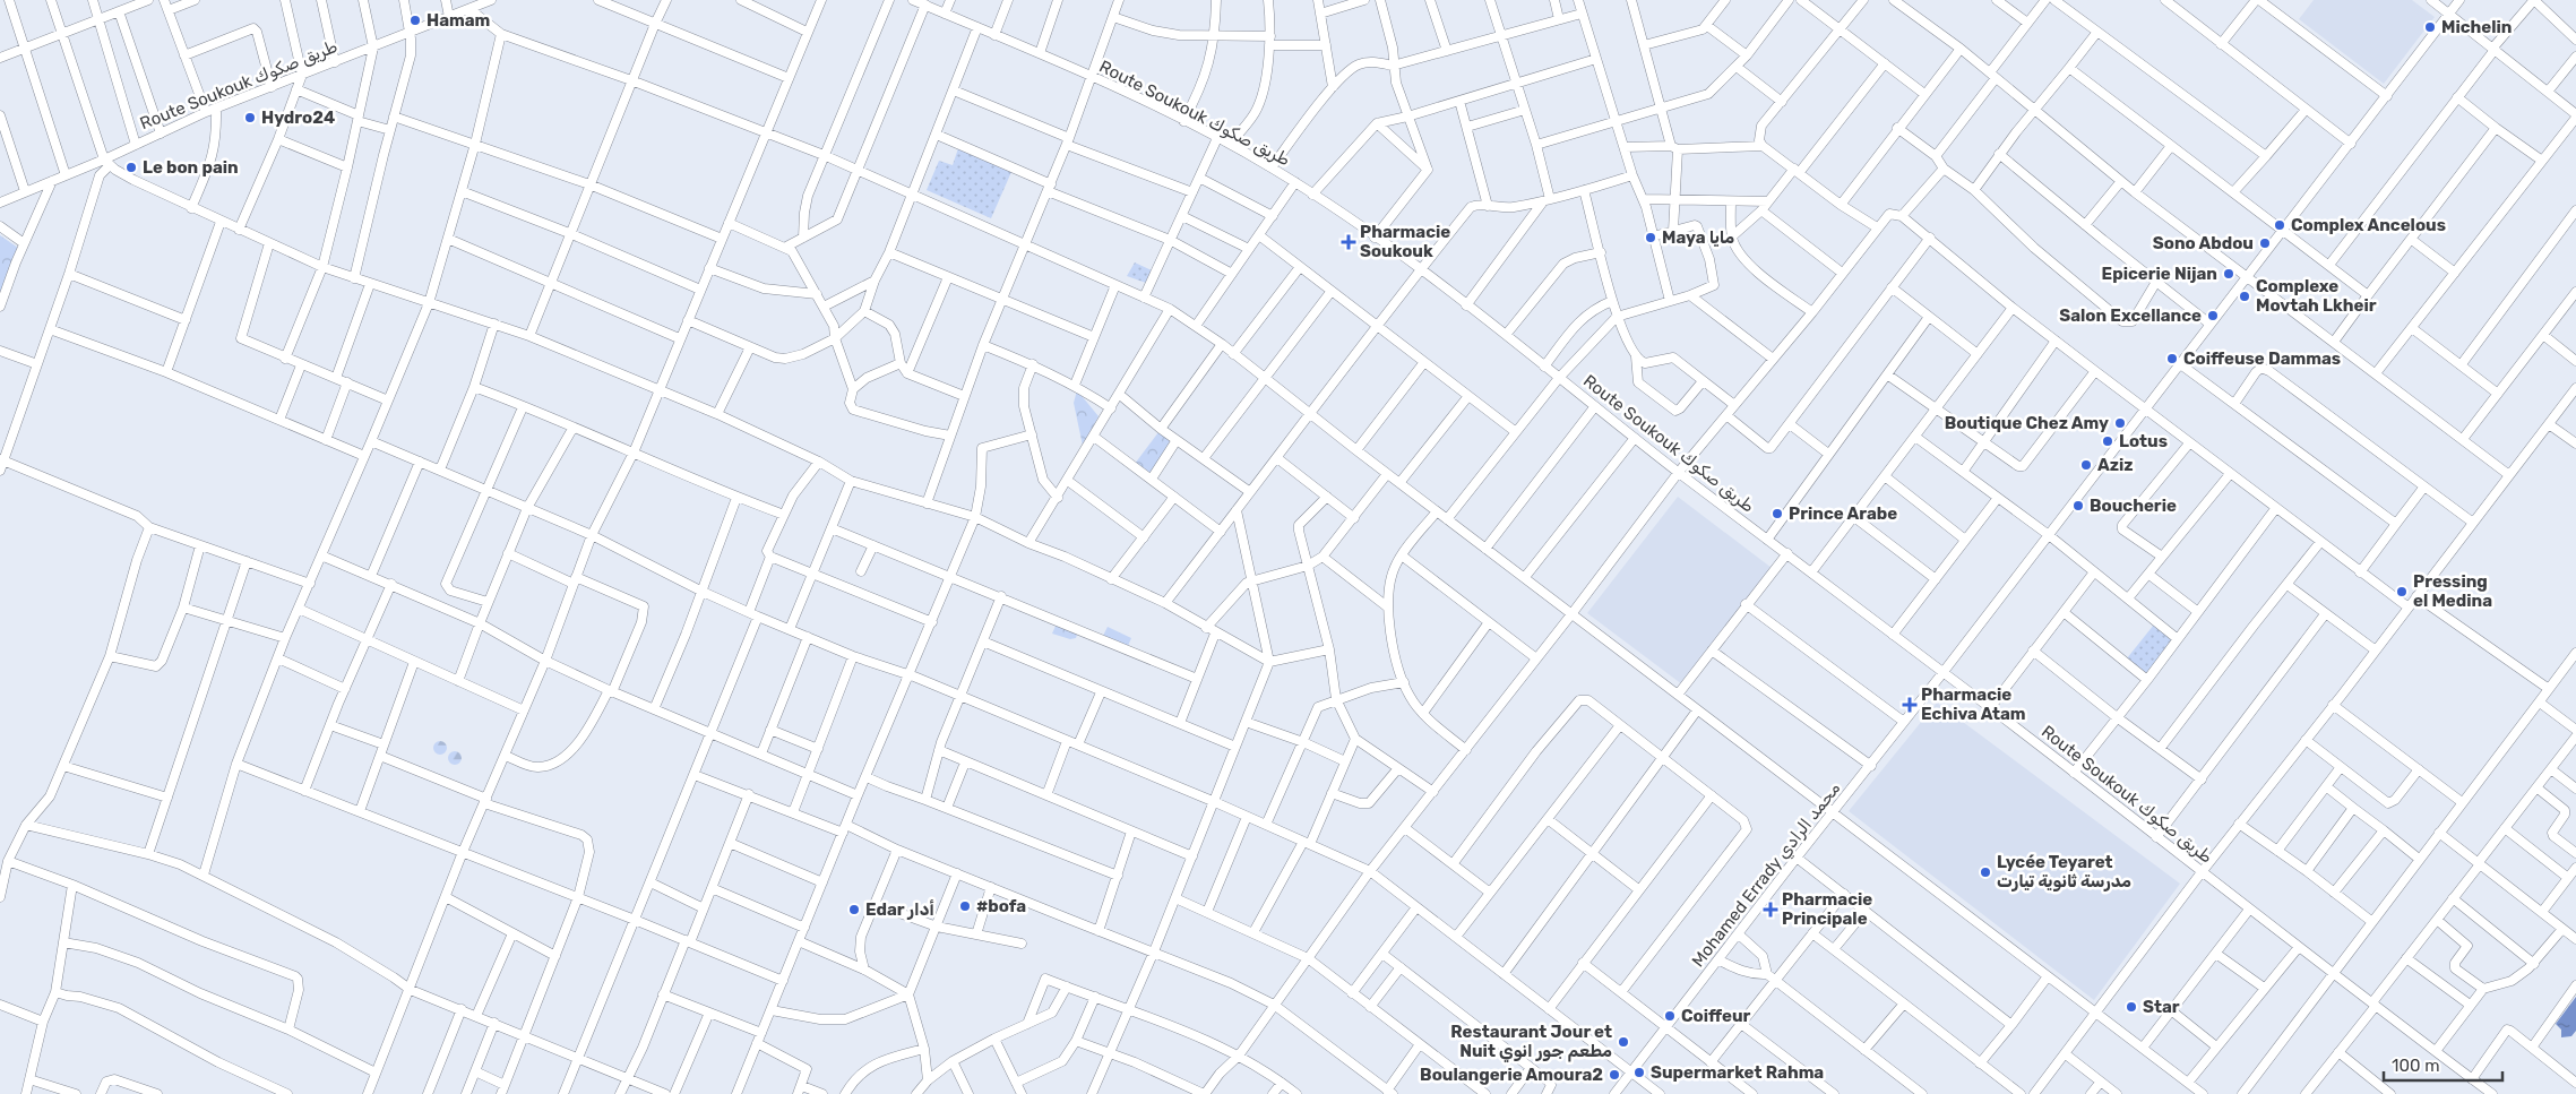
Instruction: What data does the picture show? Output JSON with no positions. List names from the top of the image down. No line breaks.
{"streets":{"street":["Route Soukouk طريق صكوك","Mohamed Errady محمد الرادي"]},"crossings":[["Route Soukouk طريق صكوك","Mohamed Errady محمد الرادي"]],"places":{"other":["Hamam","Michelin","Hydro24","Le bon pain","Complex Ancelous","Maya مايا","Sono Abdou","Epicerie Nijan","Complexe Movtah Lkheir","Salon Excellance","Coiffeuse Dammas","Boutique Chez Amy","Lotus","Aziz","Boucherie","Prince Arabe","Pressing el Medina","Lycée Teyaret مدرسة ثانوية تيارت","#bofa","Edar أدار","Star","Coiffeur","Restaurant Jour et Nuit مطعم جور انوي","Supermarket Rahma","Boulangerie Amoura2"],"health":["Pharmacie Soukouk","Pharmacie Echiva Atam","Pharmacie Principale"]},"scale_bar":"100 m"}
